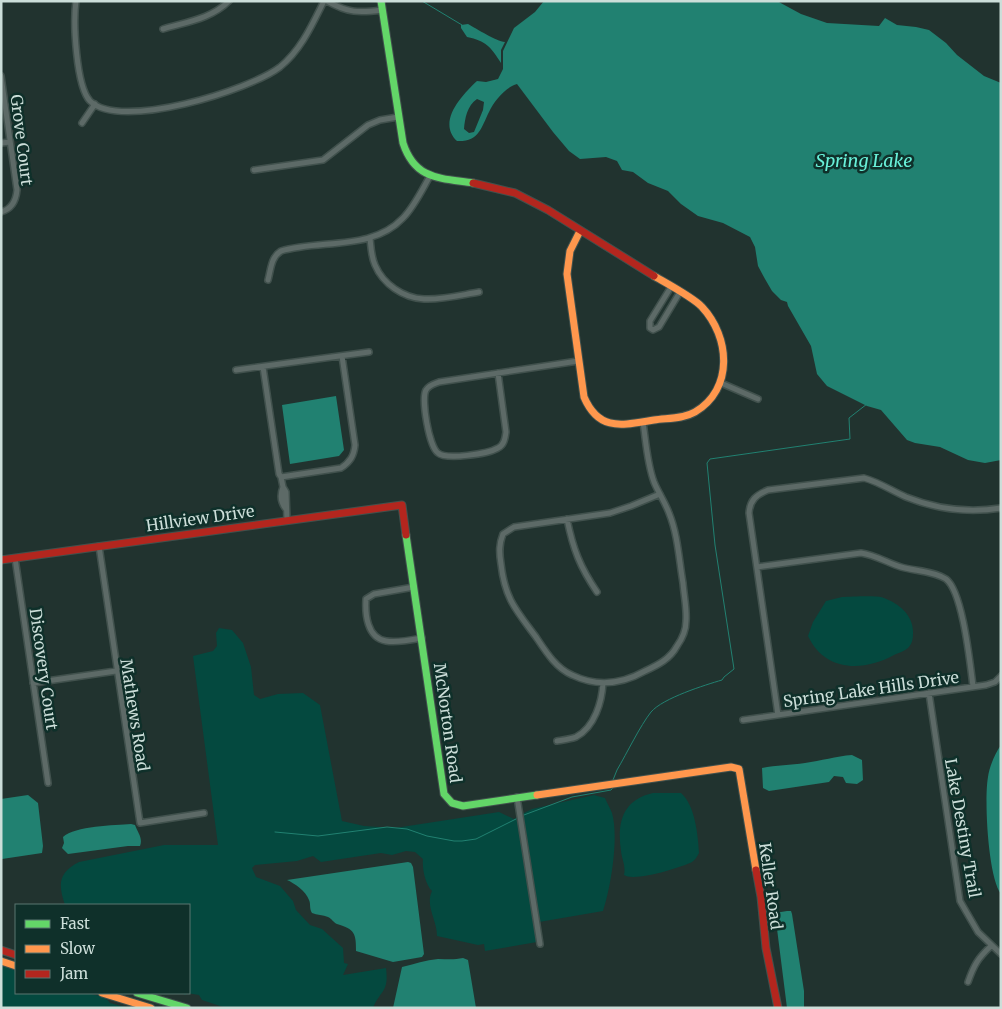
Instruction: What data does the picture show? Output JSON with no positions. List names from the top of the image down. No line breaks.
{"streets":{"street":["Grove Court","Hillview Drive","Discovery Court","Spring Lake Hills Drive","Mathews Road","McNorton Road","Lake Destiny Trail","Keller Road"]},"crossings":[["Hillview Drive","Discovery Court"],["Hillview Drive","Mathews Road"],["Hillview Drive","McNorton Road"],["Spring Lake Hills Drive","Lake Destiny Trail"],["McNorton Road","Keller Road"]],"water":["Spring Lake"],"legend":["Fast","Slow","Jam"]}
